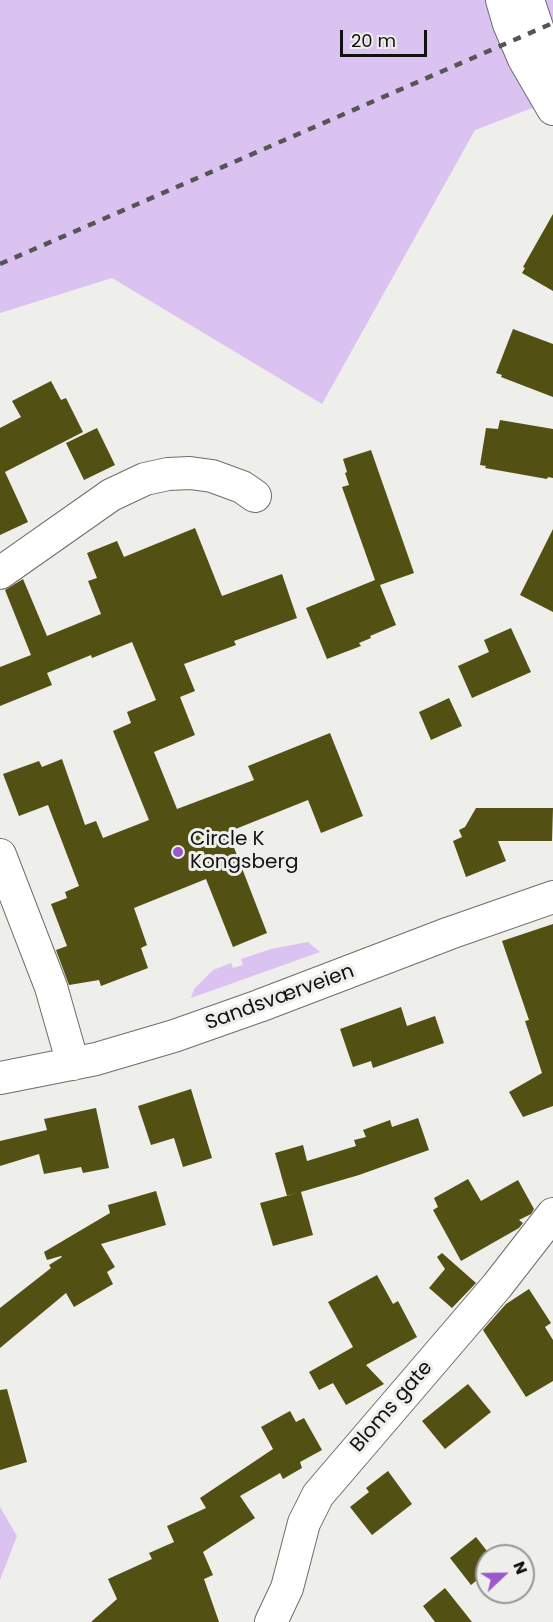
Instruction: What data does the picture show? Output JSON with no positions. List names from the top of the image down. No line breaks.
{"streets":{"street":["Sandsværveien","Bloms gate"]},"places":["Circle K Kongsberg"],"scale_bar":"20 m","north":"right"}
